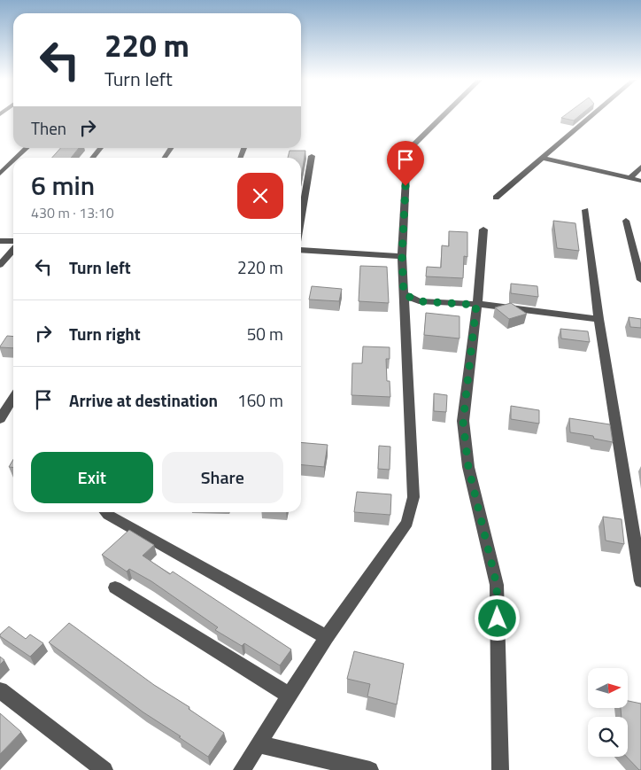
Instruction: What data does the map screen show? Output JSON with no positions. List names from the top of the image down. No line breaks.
{"north":"right","page":{"turn":["220 m","Turn left"],"then":"Then","heading":["6 min","430 m · 13:10"],"list":[{"name":"Turn left","value":"220 m"},{"name":"Turn right","value":"50 m"},{"name":"Arrive at destination","value":"160 m"}],"buttons":["Exit","Share"]}}
